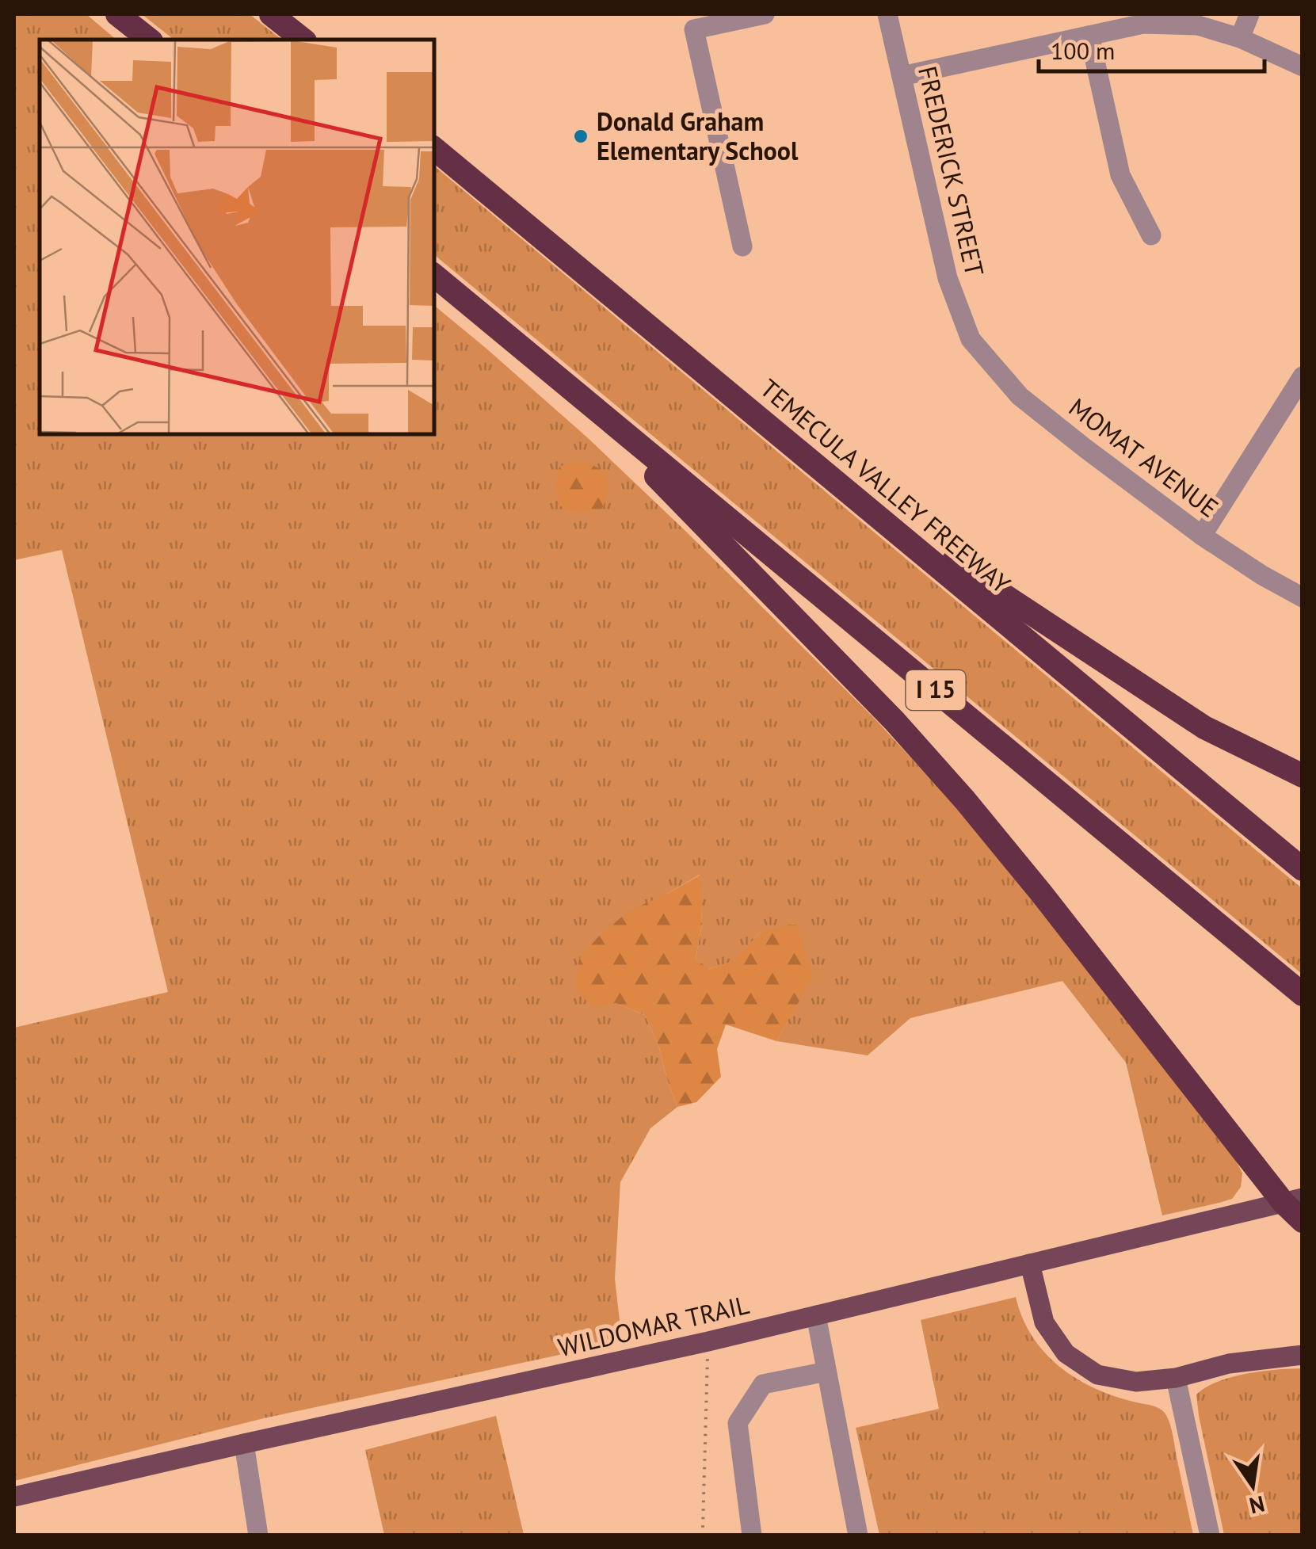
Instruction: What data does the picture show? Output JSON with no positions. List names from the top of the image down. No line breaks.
{"streets":{"highway":["TEMECULA VALLEY FREEWAY","I 15"],"main road":["WILDOMAR TRAIL"],"street":["FREDERICK STREET","MOMAT AVENUE"]},"crossings":[["FREDERICK STREET","MOMAT AVENUE"]],"places":["Donald Graham Elementary School"],"scale_bar":"100 m","north":"bottom"}
